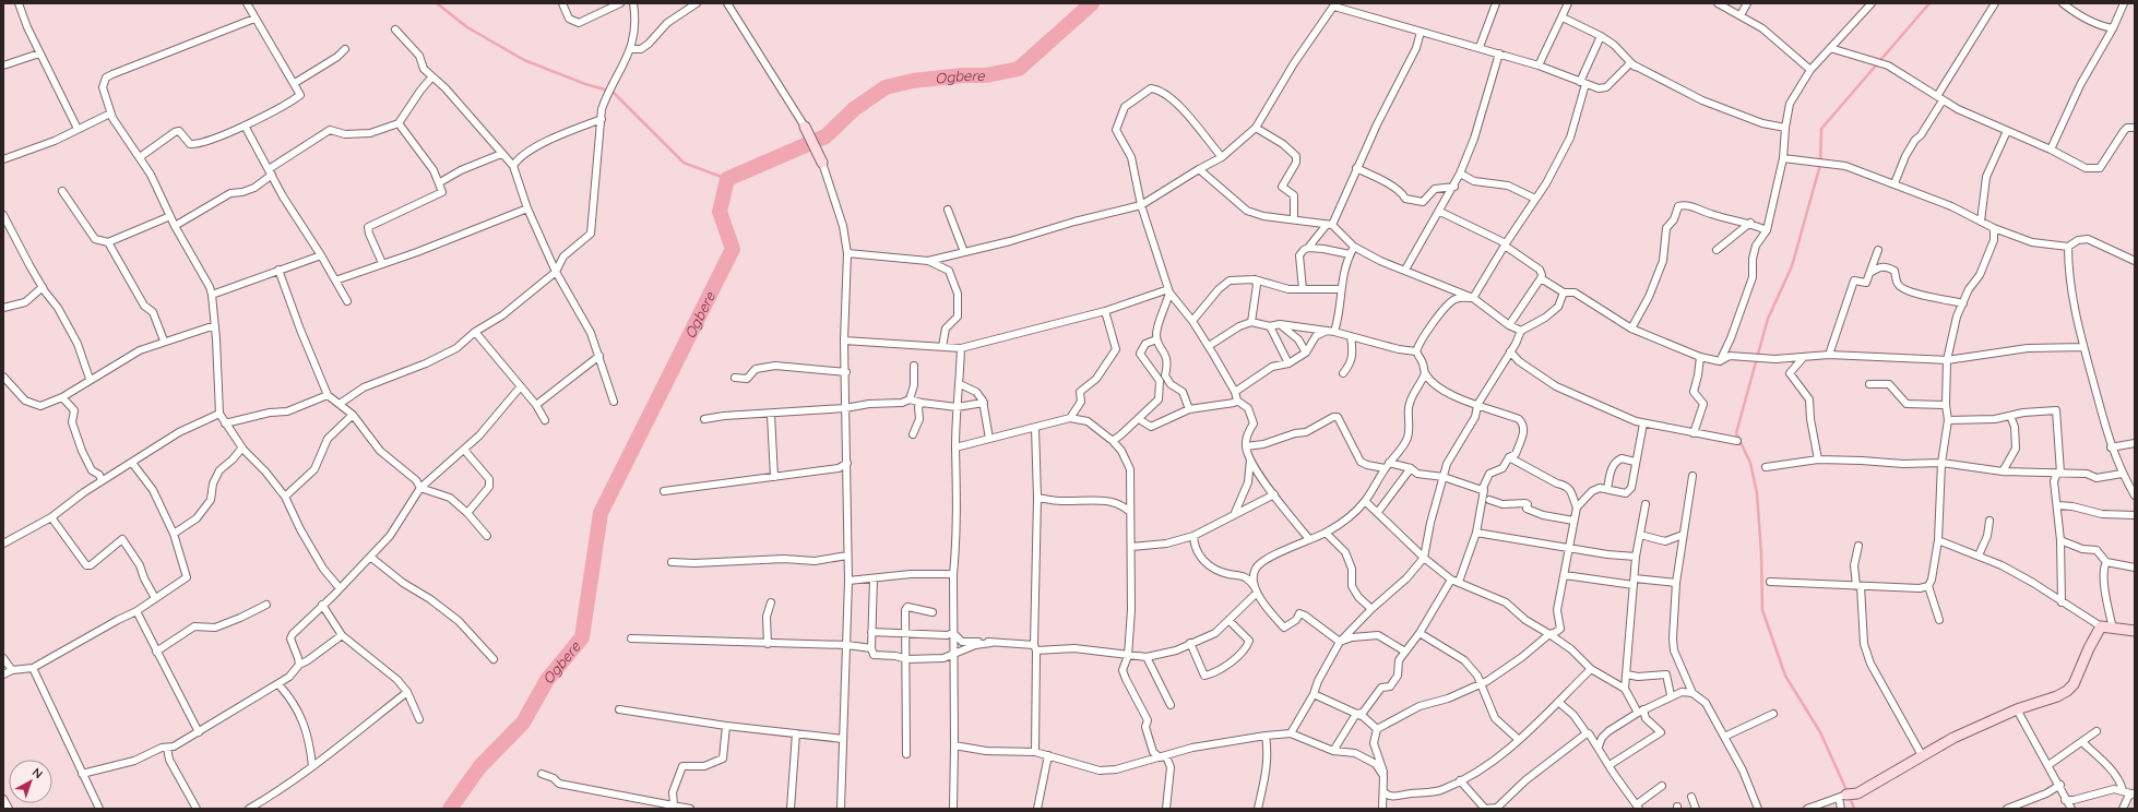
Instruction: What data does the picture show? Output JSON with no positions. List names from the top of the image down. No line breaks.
{"water":["Ogbere"],"north":"top right"}
